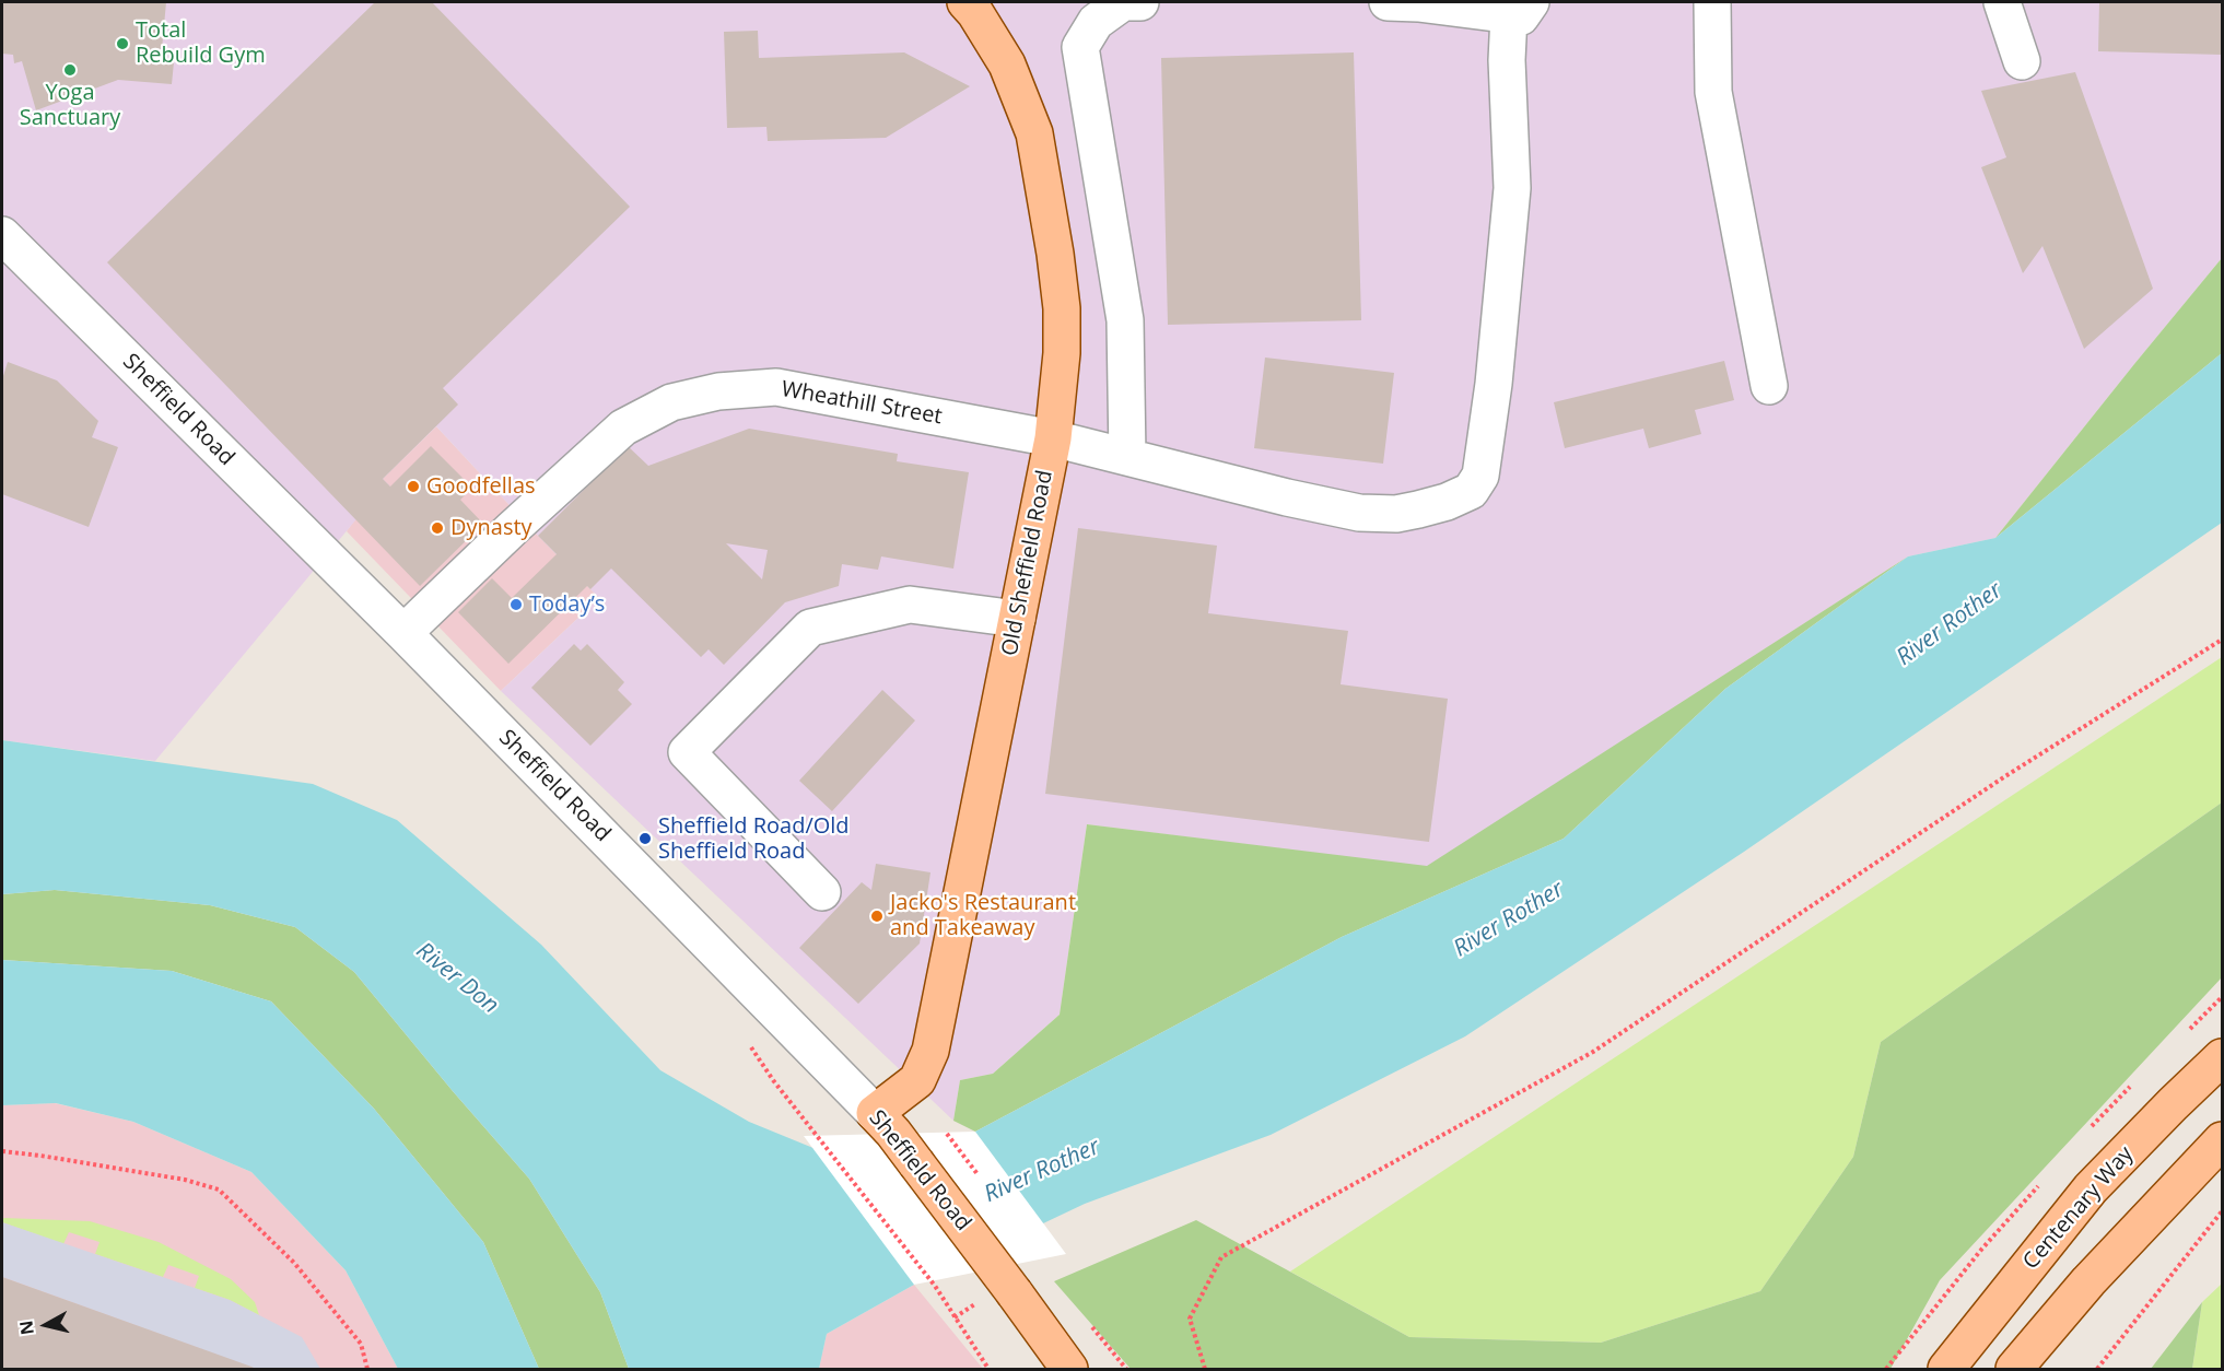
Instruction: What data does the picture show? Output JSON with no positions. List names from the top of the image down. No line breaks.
{"streets":{"main road":["Sheffield Road","Old Sheffield Road","Centenary Way"],"street":["Wheathill Street"]},"crossings":[["Wheathill Street","Sheffield Road"],["Wheathill Street","Old Sheffield Road"],["Sheffield Road","Old Sheffield Road"]],"water":["River Rother","River Don"],"places":["Total Rebuild Gym","Yoga Sanctuary","Goodfellas","Dynasty","Today’s","Sheffield Road/Old Sheffield Road","Jacko's Restaurant and Takeaway"],"north":"left"}
